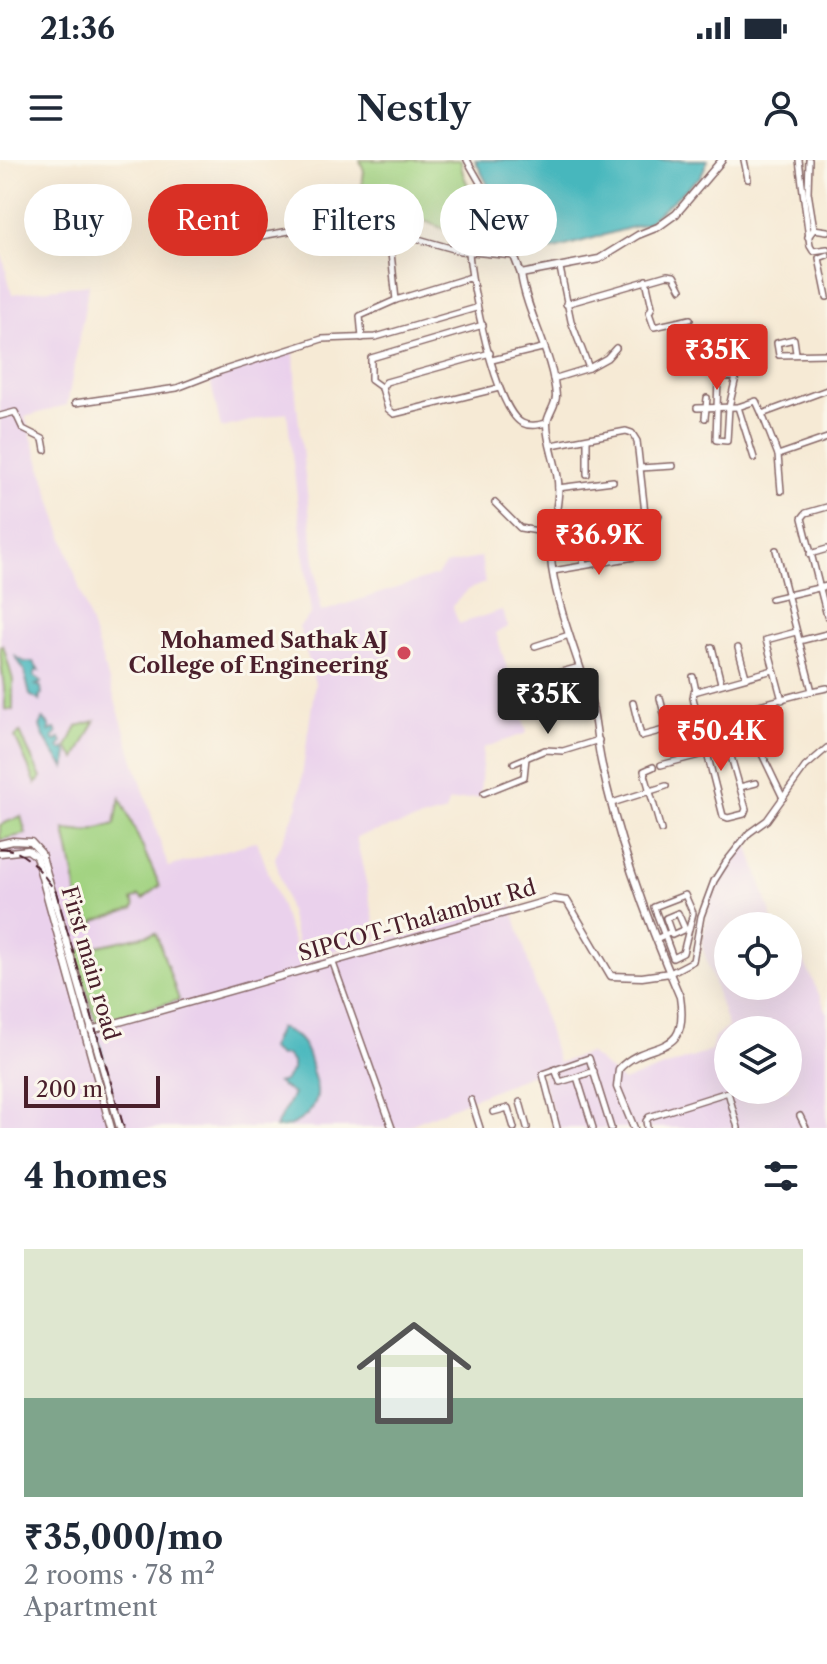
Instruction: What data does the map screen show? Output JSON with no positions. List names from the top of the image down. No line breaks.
{"streets":{"street":["SIPCOT-Thalambur Rd","First main road"]},"crossings":[["SIPCOT-Thalambur Rd","First main road"]],"places":["Mohamed Sathak AJ College of Engineering"],"scale_bar":"200 m","page":{"status":"21:36","header":"Nestly","chip":["Buy","Rent","Filters","New"],"price":["₹35K","₹36.9K","₹35K","₹50.4K"],"scale":"200 m","heading":"4 homes","list":[{"name":"₹35,000/mo","note":"2 rooms · 78 m² · Apartment"}]}}
